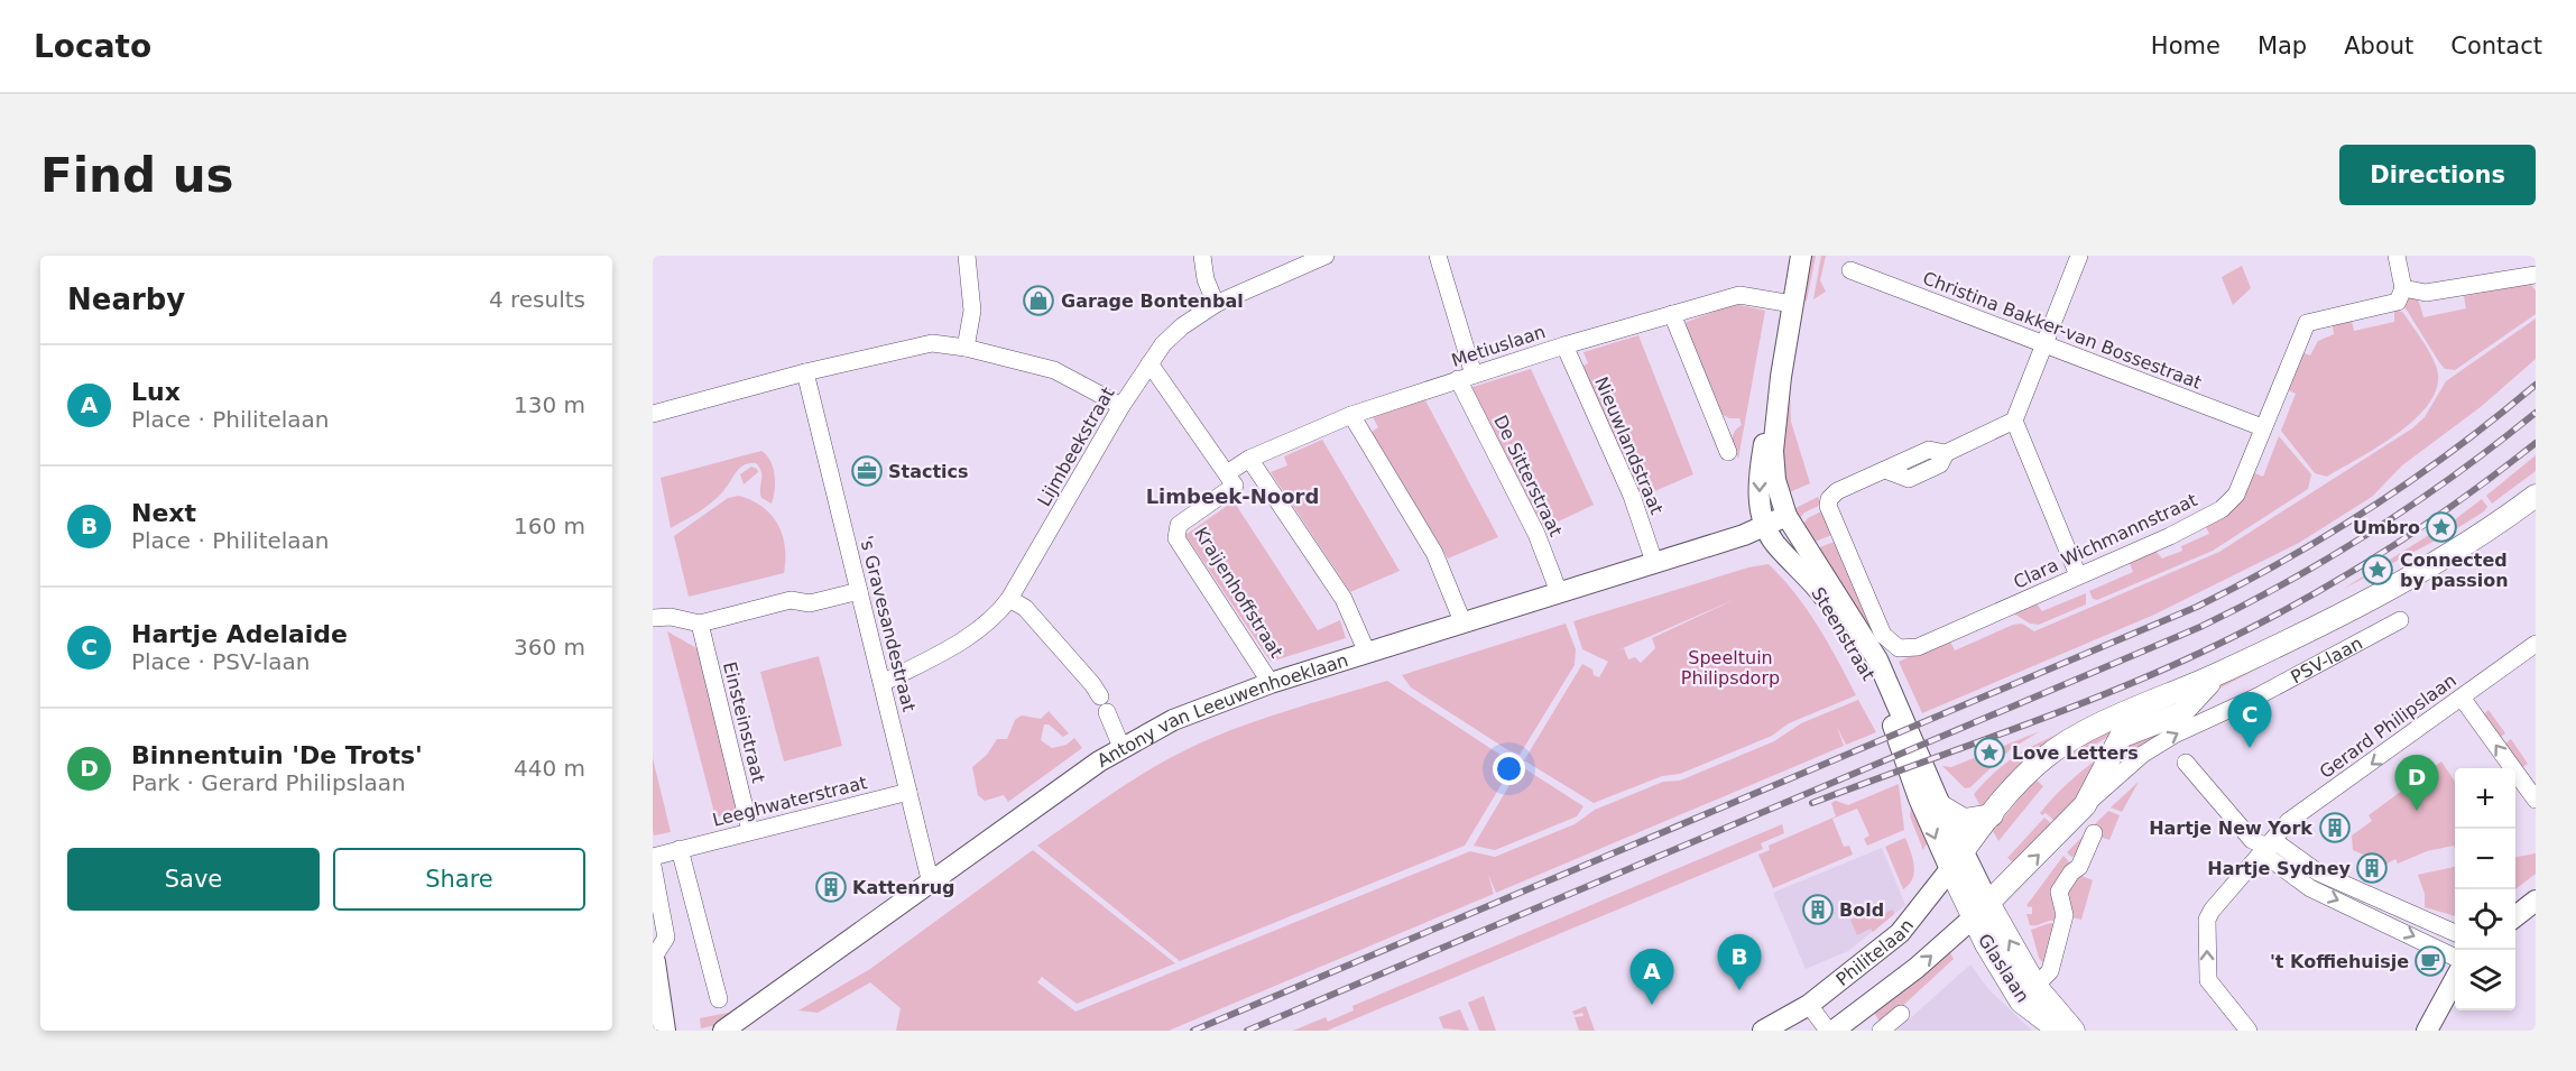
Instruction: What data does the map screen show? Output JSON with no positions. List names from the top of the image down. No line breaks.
{"streets":{"main road":["PSV-laan","Glaslaan"],"street":["Christina Bakker-van Bossestraat","Metiuslaan","Nieuwlandstraat","Lijmbeekstraat","De Sitterstraat","Clara Wichmannstraat","Kraijenhoffstraat","'s Gravesandestraat","Steenstraat","Antony van Leeuwenhoeklaan","Einsteinstraat","Gerard Philipslaan","Leeghwaterstraat","Philitelaan"]},"crossings":[["Christina Bakker-van Bossestraat","Clara Wichmannstraat"],["Metiuslaan","Nieuwlandstraat"],["Metiuslaan","De Sitterstraat"],["Metiuslaan","Kraijenhoffstraat"],["Metiuslaan","Steenstraat"],["Nieuwlandstraat","Antony van Leeuwenhoeklaan"],["Lijmbeekstraat","'s Gravesandestraat"],["De Sitterstraat","Antony van Leeuwenhoeklaan"],["Kraijenhoffstraat","Antony van Leeuwenhoeklaan"],["'s Gravesandestraat","Antony van Leeuwenhoeklaan"],["'s Gravesandestraat","Leeghwaterstraat"],["Steenstraat","PSV-laan"],["Steenstraat","Antony van Leeuwenhoeklaan"],["Steenstraat","Philitelaan"],["Steenstraat","Glaslaan"],["PSV-laan","Philitelaan"],["PSV-laan","Glaslaan"],["Einsteinstraat","Leeghwaterstraat"],["Philitelaan","Glaslaan"]],"districts":["Limbeek-Noord"],"parks":["Speeltuin Philipsdorp"],"places":{"shop":["Garage Bontenbal"],"office":["Stactics"],"place":["Umbro","Connected by passion","Love Letters"],"building":["Hartje New York","Hartje Sydney","Kattenrug","Bold"],"cafe":["'t Koffiehuisje"]},"page":{"header":"Locato","nav":["Home","Map","About","Contact"],"buttons":["Directions",["Save","Share"]],"title":"Find us","heading":["Nearby","4 results"],"list":[{"mark":"A","name":"Lux","note":"Place · Philitelaan","value":"130 m"},{"mark":"B","name":"Next","note":"Place · Philitelaan","value":"160 m"},{"mark":"C","name":"Hartje Adelaide","note":"Place · PSV-laan","value":"360 m"},{"mark":"D","name":"Binnentuin 'De Trots'","note":"Park · Gerard Philipslaan","value":"440 m"}],"pins":["C","D","B","A"],"map_buttons":["+","−"]}}
